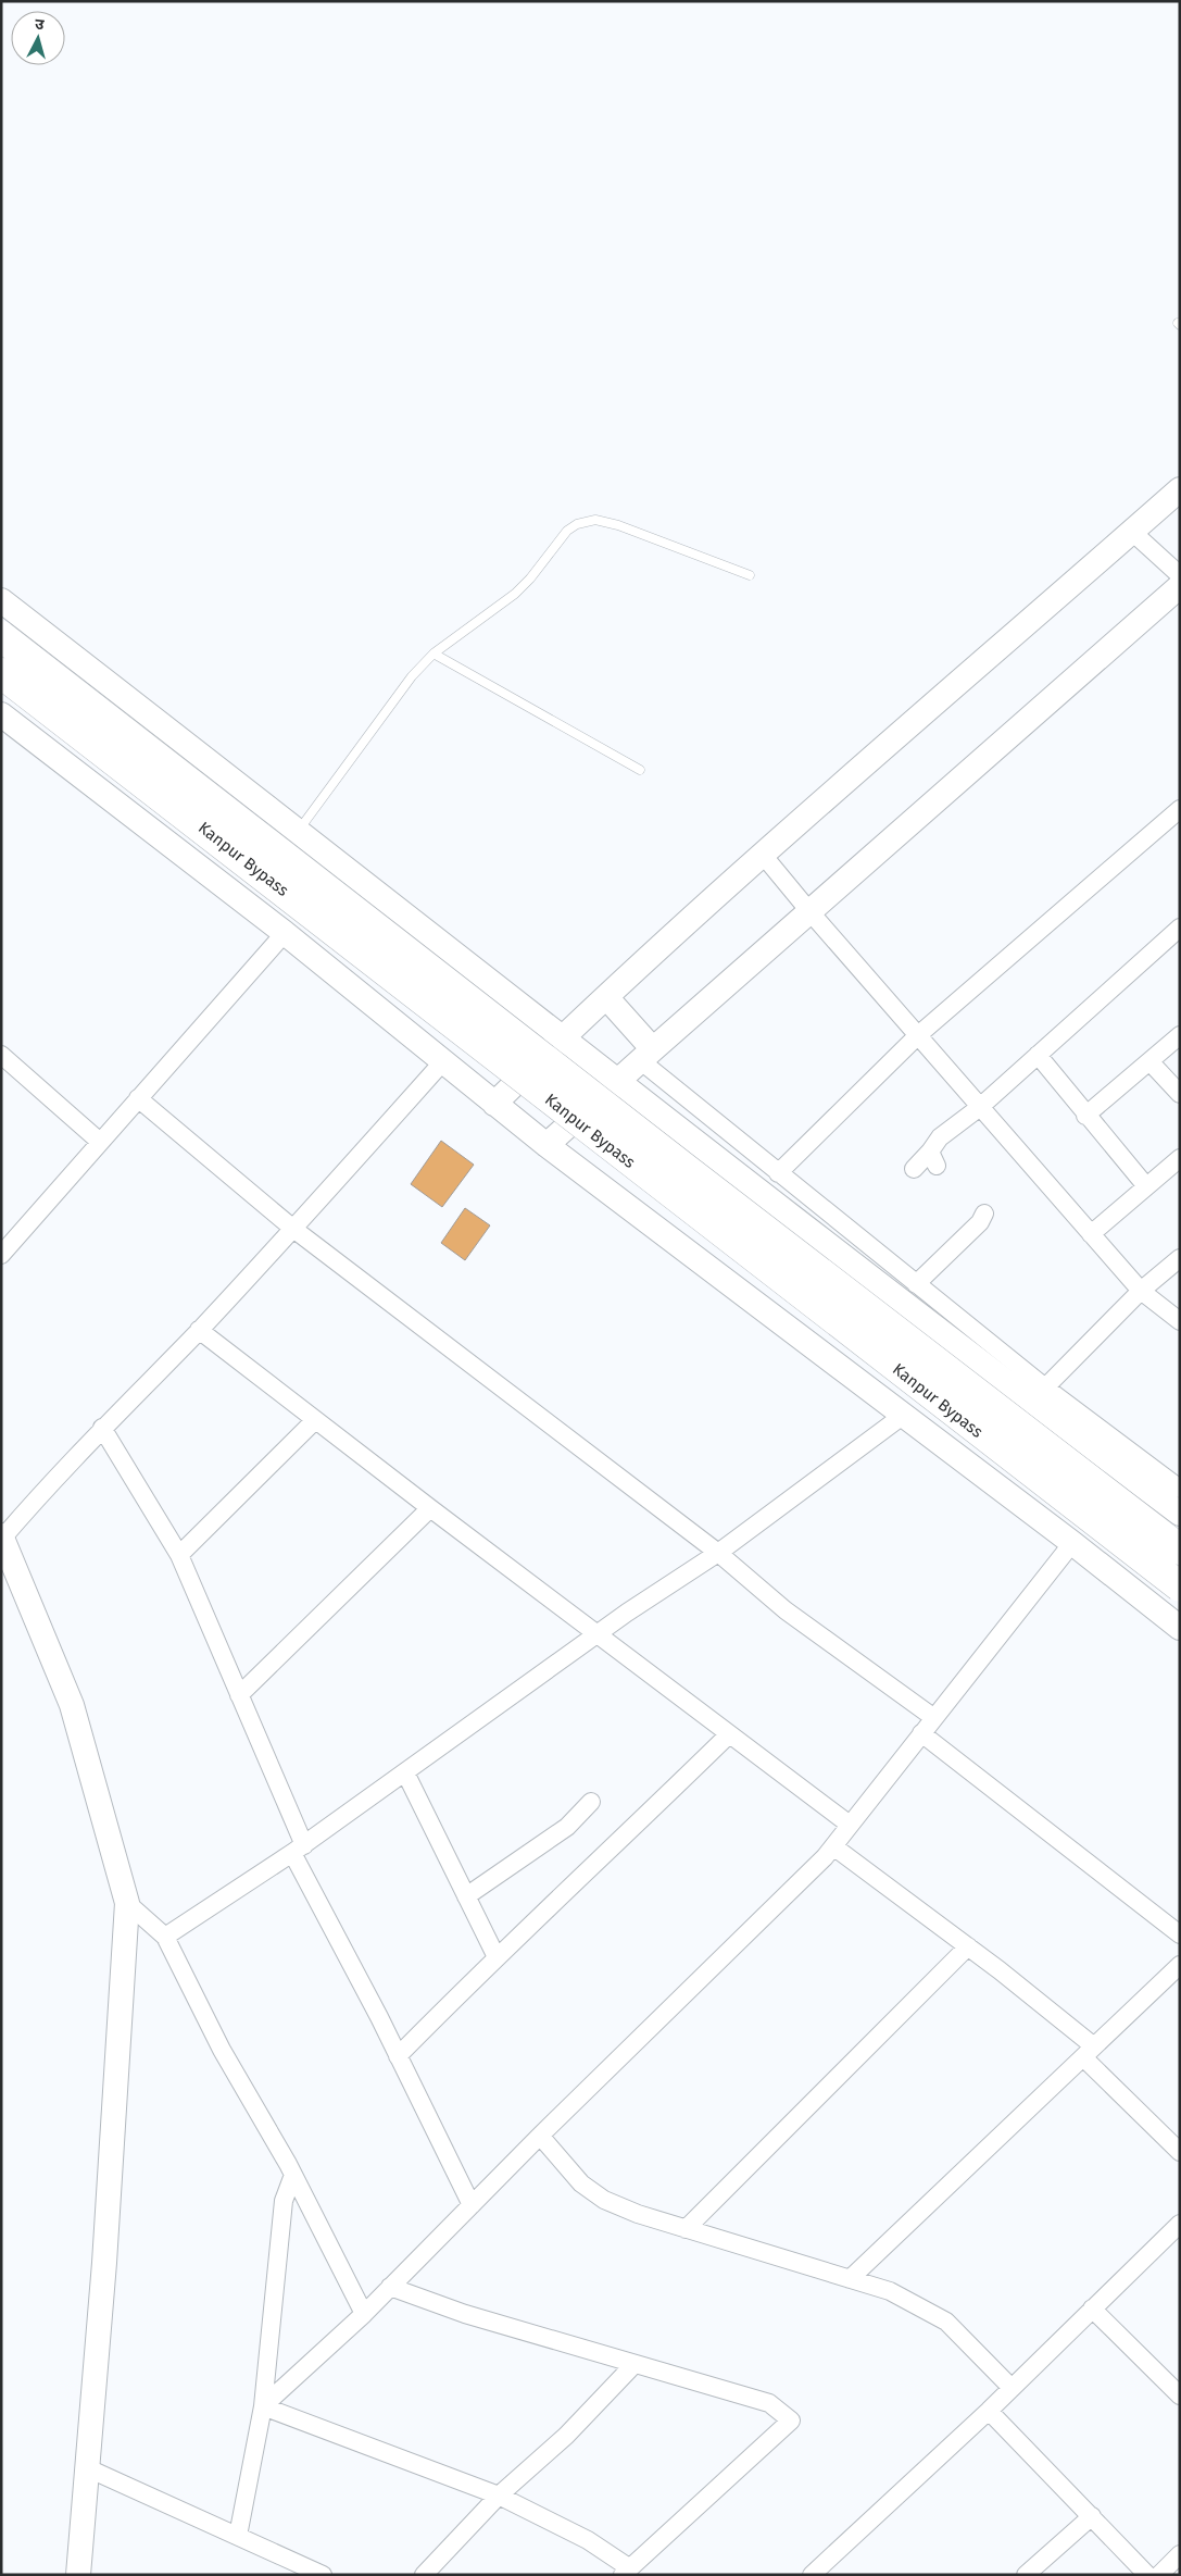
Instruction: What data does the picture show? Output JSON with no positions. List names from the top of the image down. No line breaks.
{"streets":{"highway":["Kanpur Bypass"]},"north":"top"}
